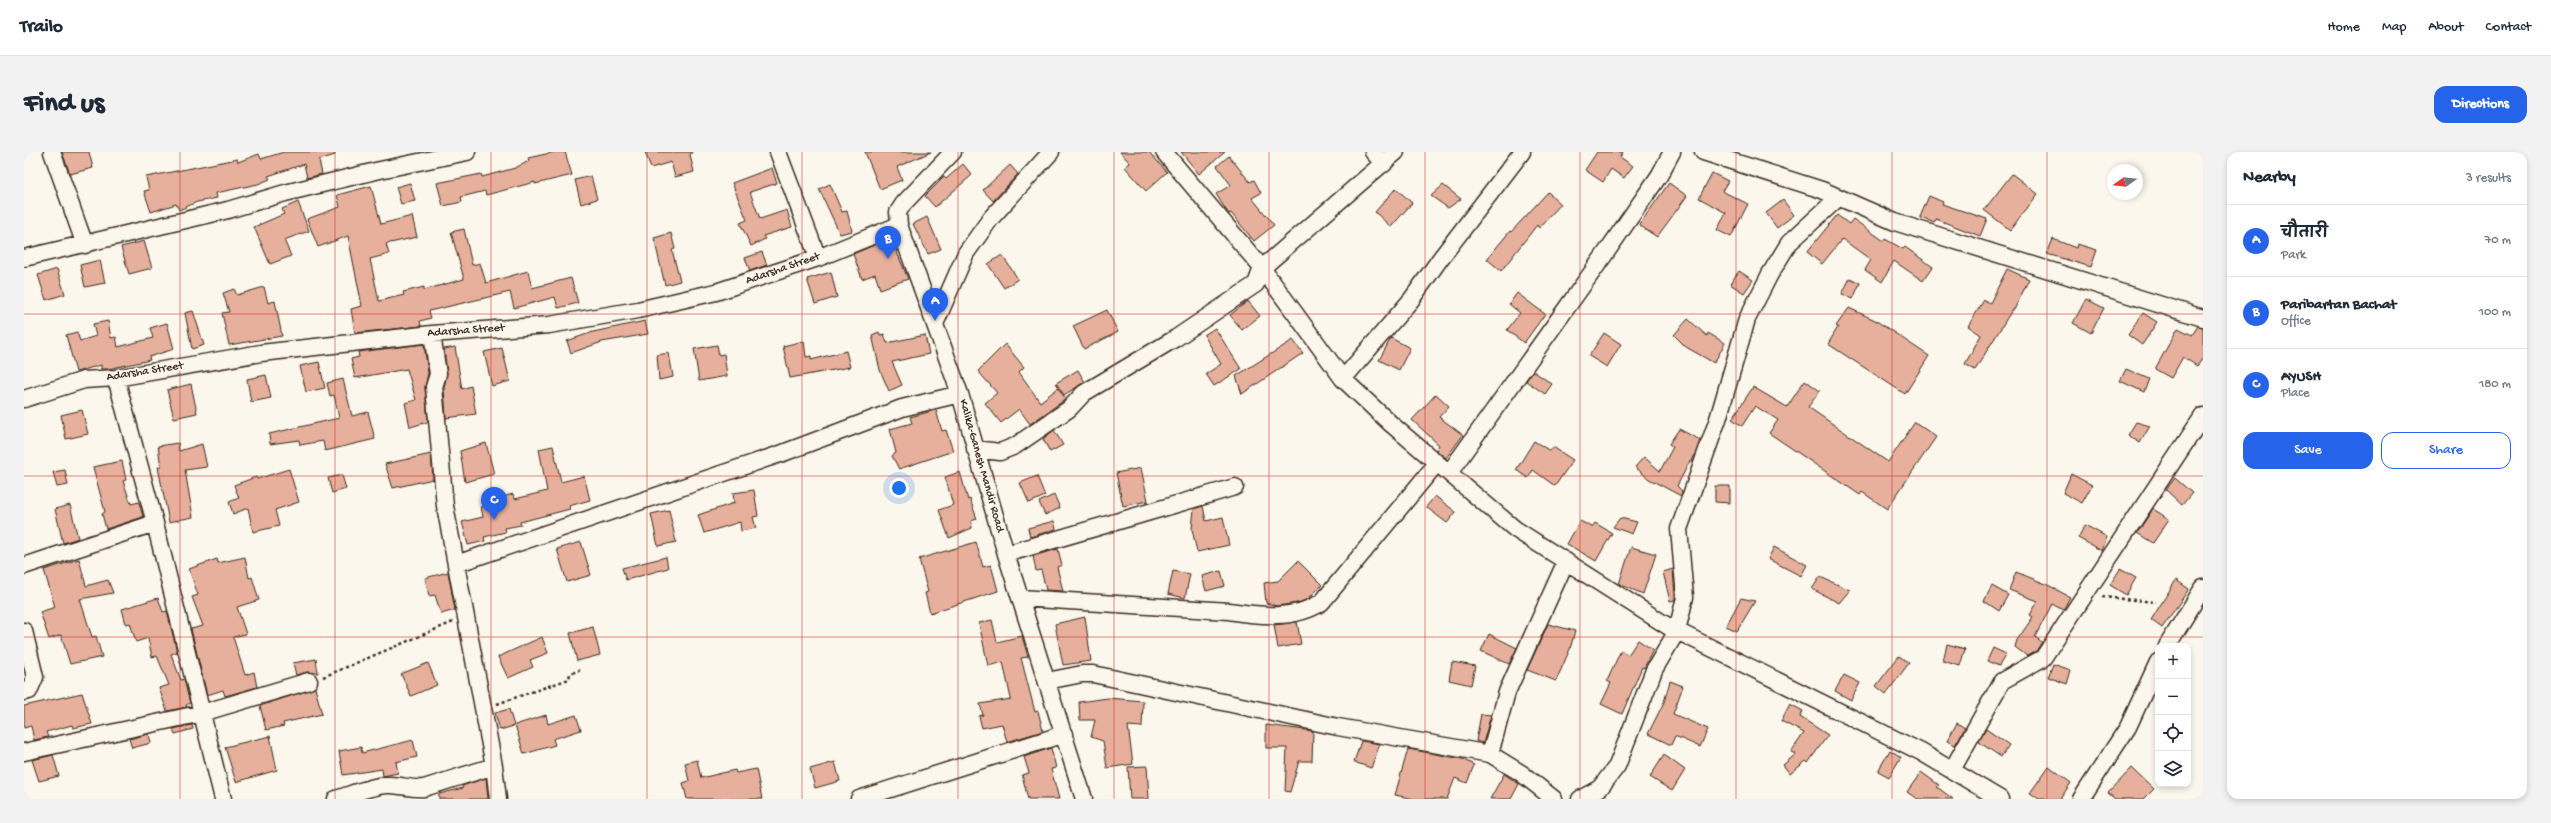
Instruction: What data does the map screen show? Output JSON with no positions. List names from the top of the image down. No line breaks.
{"streets":{"street":["Adarsha Street","Kalika-Ganesh Mandir Road"]},"crossings":[["Adarsha Street","Kalika-Ganesh Mandir Road"]],"north":"left","page":{"header":"Trailo","nav":["Home","Map","About","Contact"],"buttons":["Directions",["Save","Share"]],"title":"Find us","heading":["Nearby","3 results"],"list":[{"mark":"A","name":"चौतारी","note":"Park","value":"70 m"},{"mark":"B","name":"Paribartan Bachat","note":"Office","value":"100 m"},{"mark":"C","name":"AYUSH","note":"Place","value":"180 m"}],"pins":["B","A","C"],"map_buttons":["+","−"]}}
